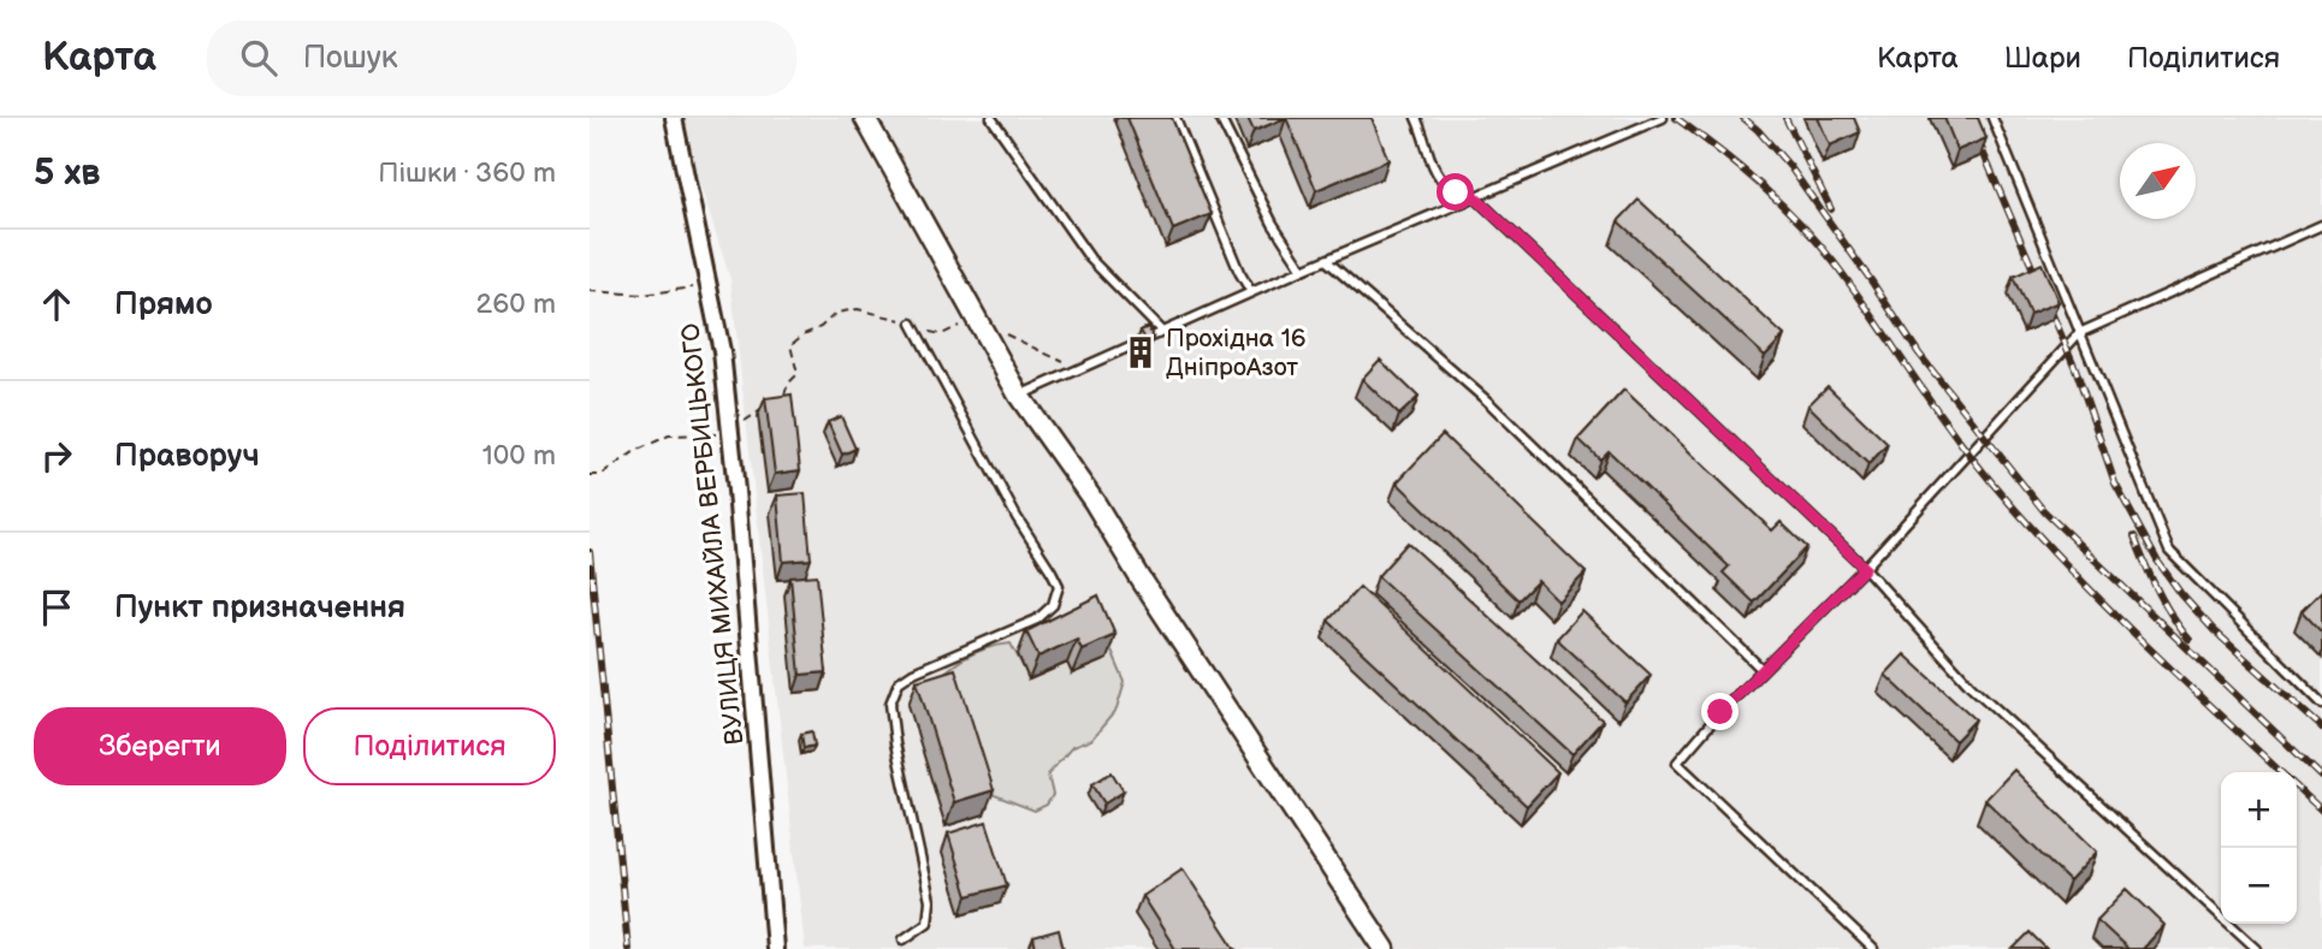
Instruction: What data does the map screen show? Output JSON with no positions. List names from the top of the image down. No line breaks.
{"streets":{"street":["ВУЛИЦЯ МИХАЙЛА ВЕРБИЦЬКОГО"]},"places":{"building":["Прохідна 16 ДніпроАзот"]},"north":"top right","page":{"header":"Карта","search":"Пошук","nav":["Карта","Шари","Поділитися"],"heading":["5 хв","Пішки · 360 m"],"list":[["Прямо","260 m"],["Праворуч","100 m"],"Пункт призначення"],"buttons":["Зберегти","Поділитися"],"map_buttons":["+","−"]}}
